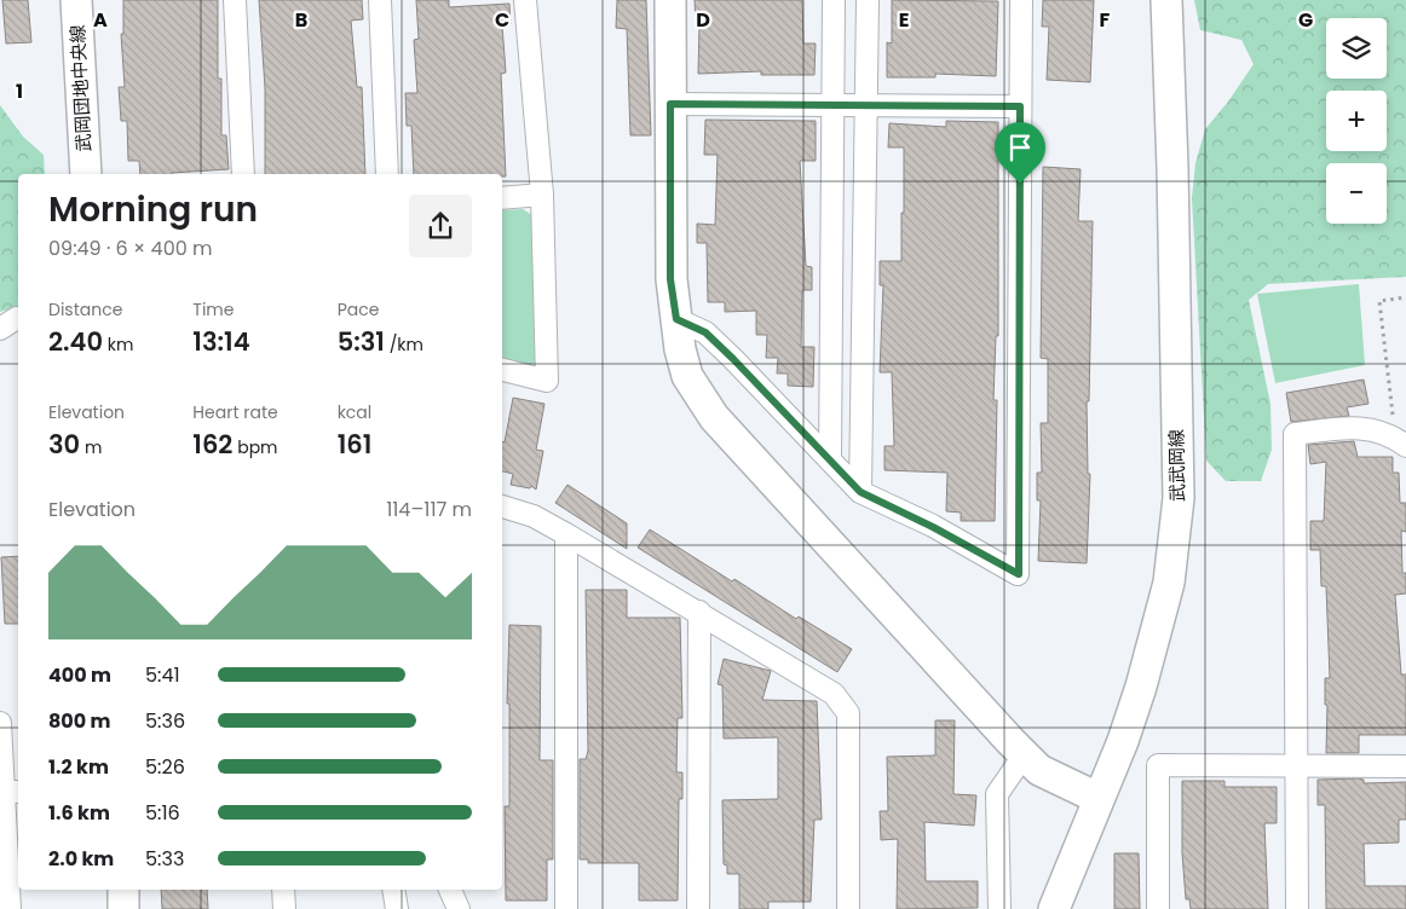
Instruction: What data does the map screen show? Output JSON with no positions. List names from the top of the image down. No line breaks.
{"streets":{"street":["武岡団地中央線","武武岡線"]},"page":{"map_buttons":["+","−"],"heading":["Morning run","09:49 · 6 × 400 m"],"stats":[["Distance","2.40 km"],["Time","13:14"],["Pace","5:31 /km"],["Elevation","30 m"],["Heart rate","162 bpm"],["kcal","161"]],"chart":["Elevation","114–117 m"],"list":[{"name":"400 m","note":"5:41"},{"name":"800 m","note":"5:36"},{"name":"1.2 km","note":"5:26"},{"name":"1.6 km","note":"5:16"},{"name":"2.0 km","note":"5:33"}]},"grid":{"columns":["A","B","C","D","E","F","G"],"rows":["1"]}}
